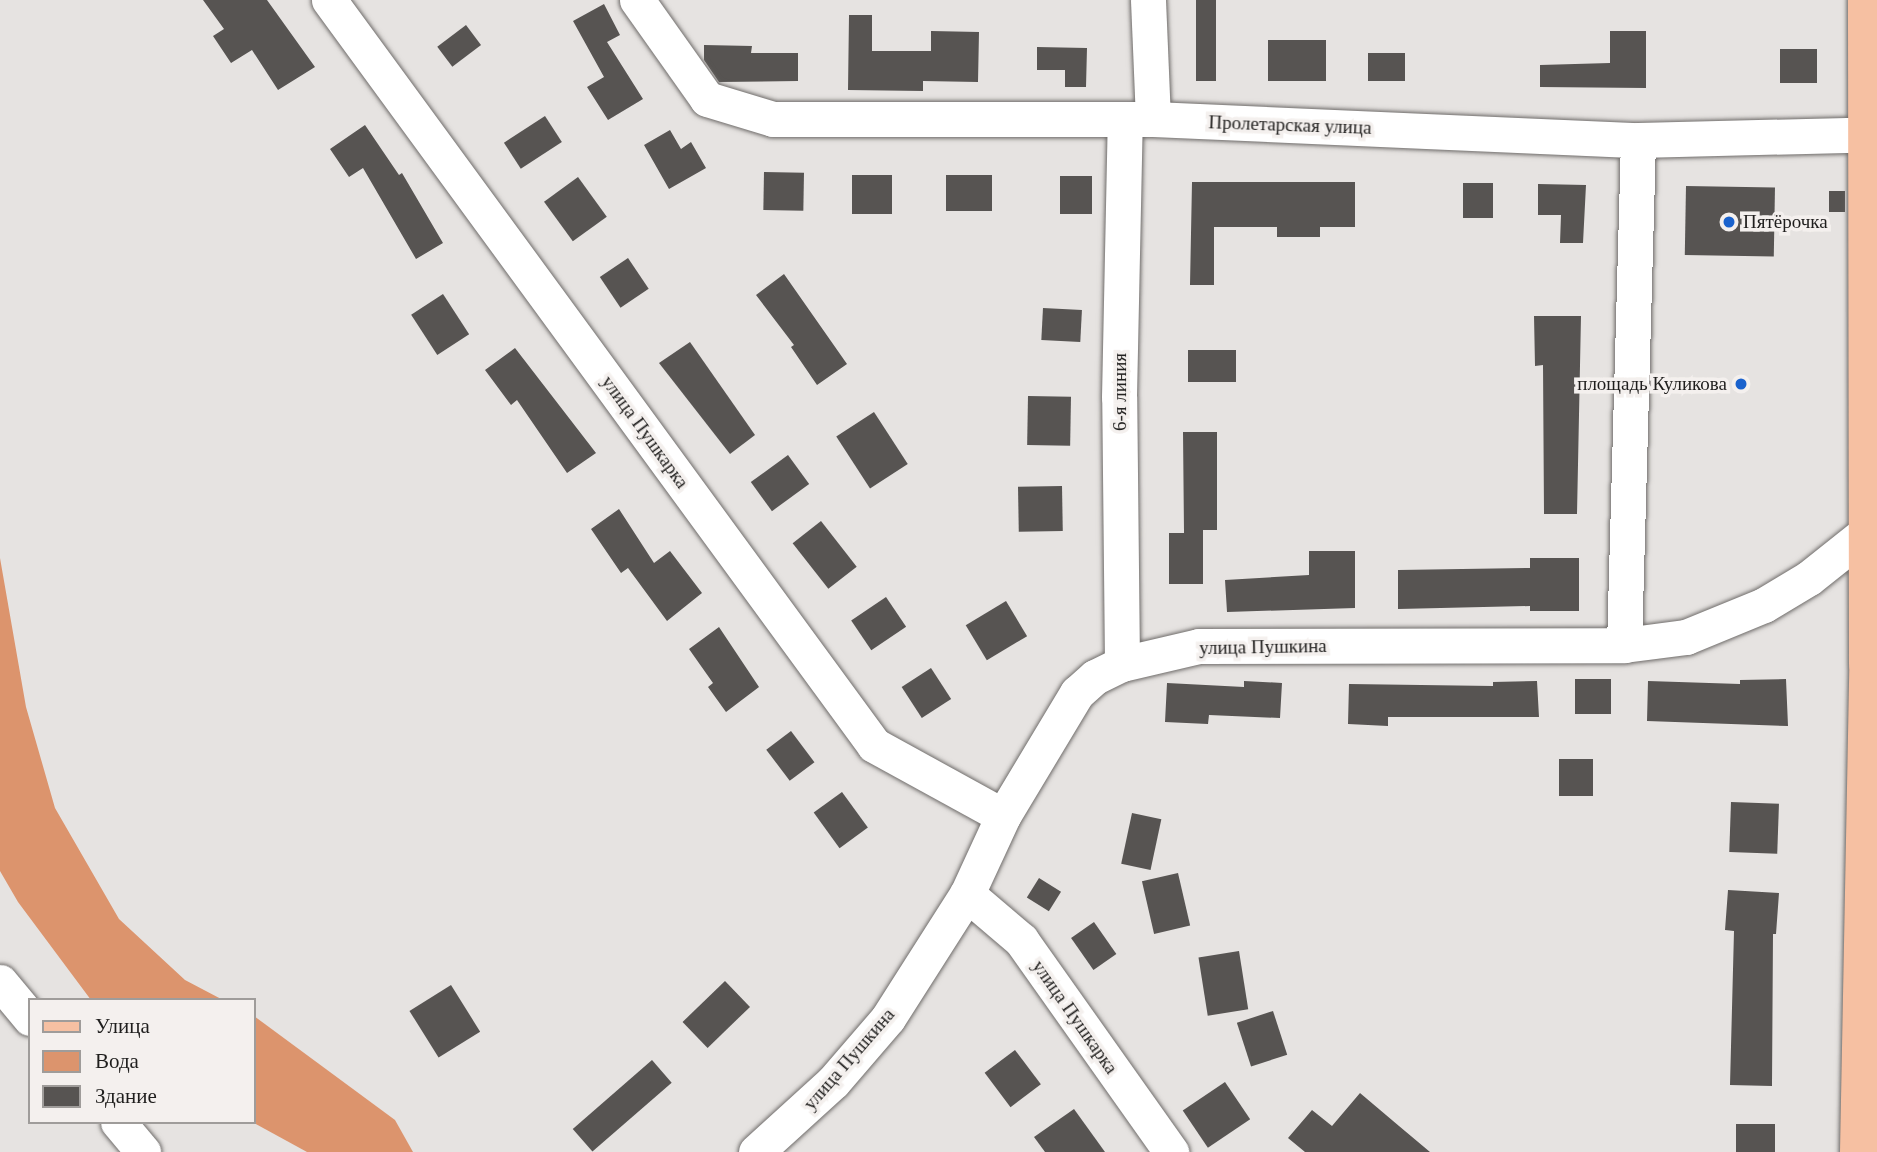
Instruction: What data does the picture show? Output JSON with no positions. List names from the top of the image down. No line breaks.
{"streets":{"street":["Пролетарская улица","6-я линия","улица Пушкарка","улица Пушкина"]},"crossings":[["Пролетарская улица","6-я линия"],["6-я линия","улица Пушкина"],["улица Пушкарка","улица Пушкина"]],"places":["Пятёрочка","площадь Куликова"],"legend":["Улица","Вода","Здание"]}
